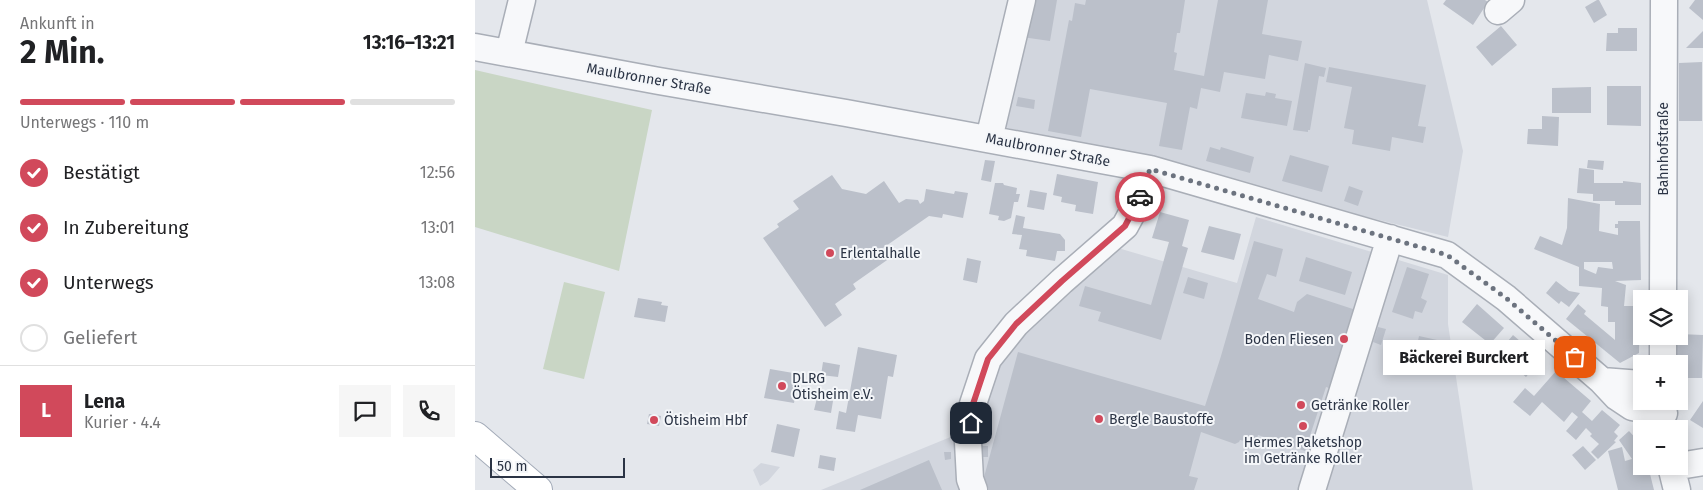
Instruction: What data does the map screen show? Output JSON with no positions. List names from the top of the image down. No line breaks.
{"streets":{"street":["Maulbronner Straße","Bahnhofstraße"]},"places":["Erlentalhalle","Boden Fliesen","Bäckerei Burckert","DLRG Ötisheim e.V.","Getränke Roller","Bergle Baustoffe","Ötisheim Hbf","Hermes Paketshop im Getränke Roller"],"scale_bar":"50 m","page":{"heading":["2 Min.","Ankunft in","13:16–13:21"],"panel":["Lena","Kurier · 4.4"],"bar":"Unterwegs · 110 m","list":[["Bestätigt","12:56"],["In Zubereitung","13:01"],["Unterwegs","13:08"],"Geliefert"],"map_buttons":["+","−"],"bubble":"Bäckerei Burckert","round":"L","scale":"50 m"}}
